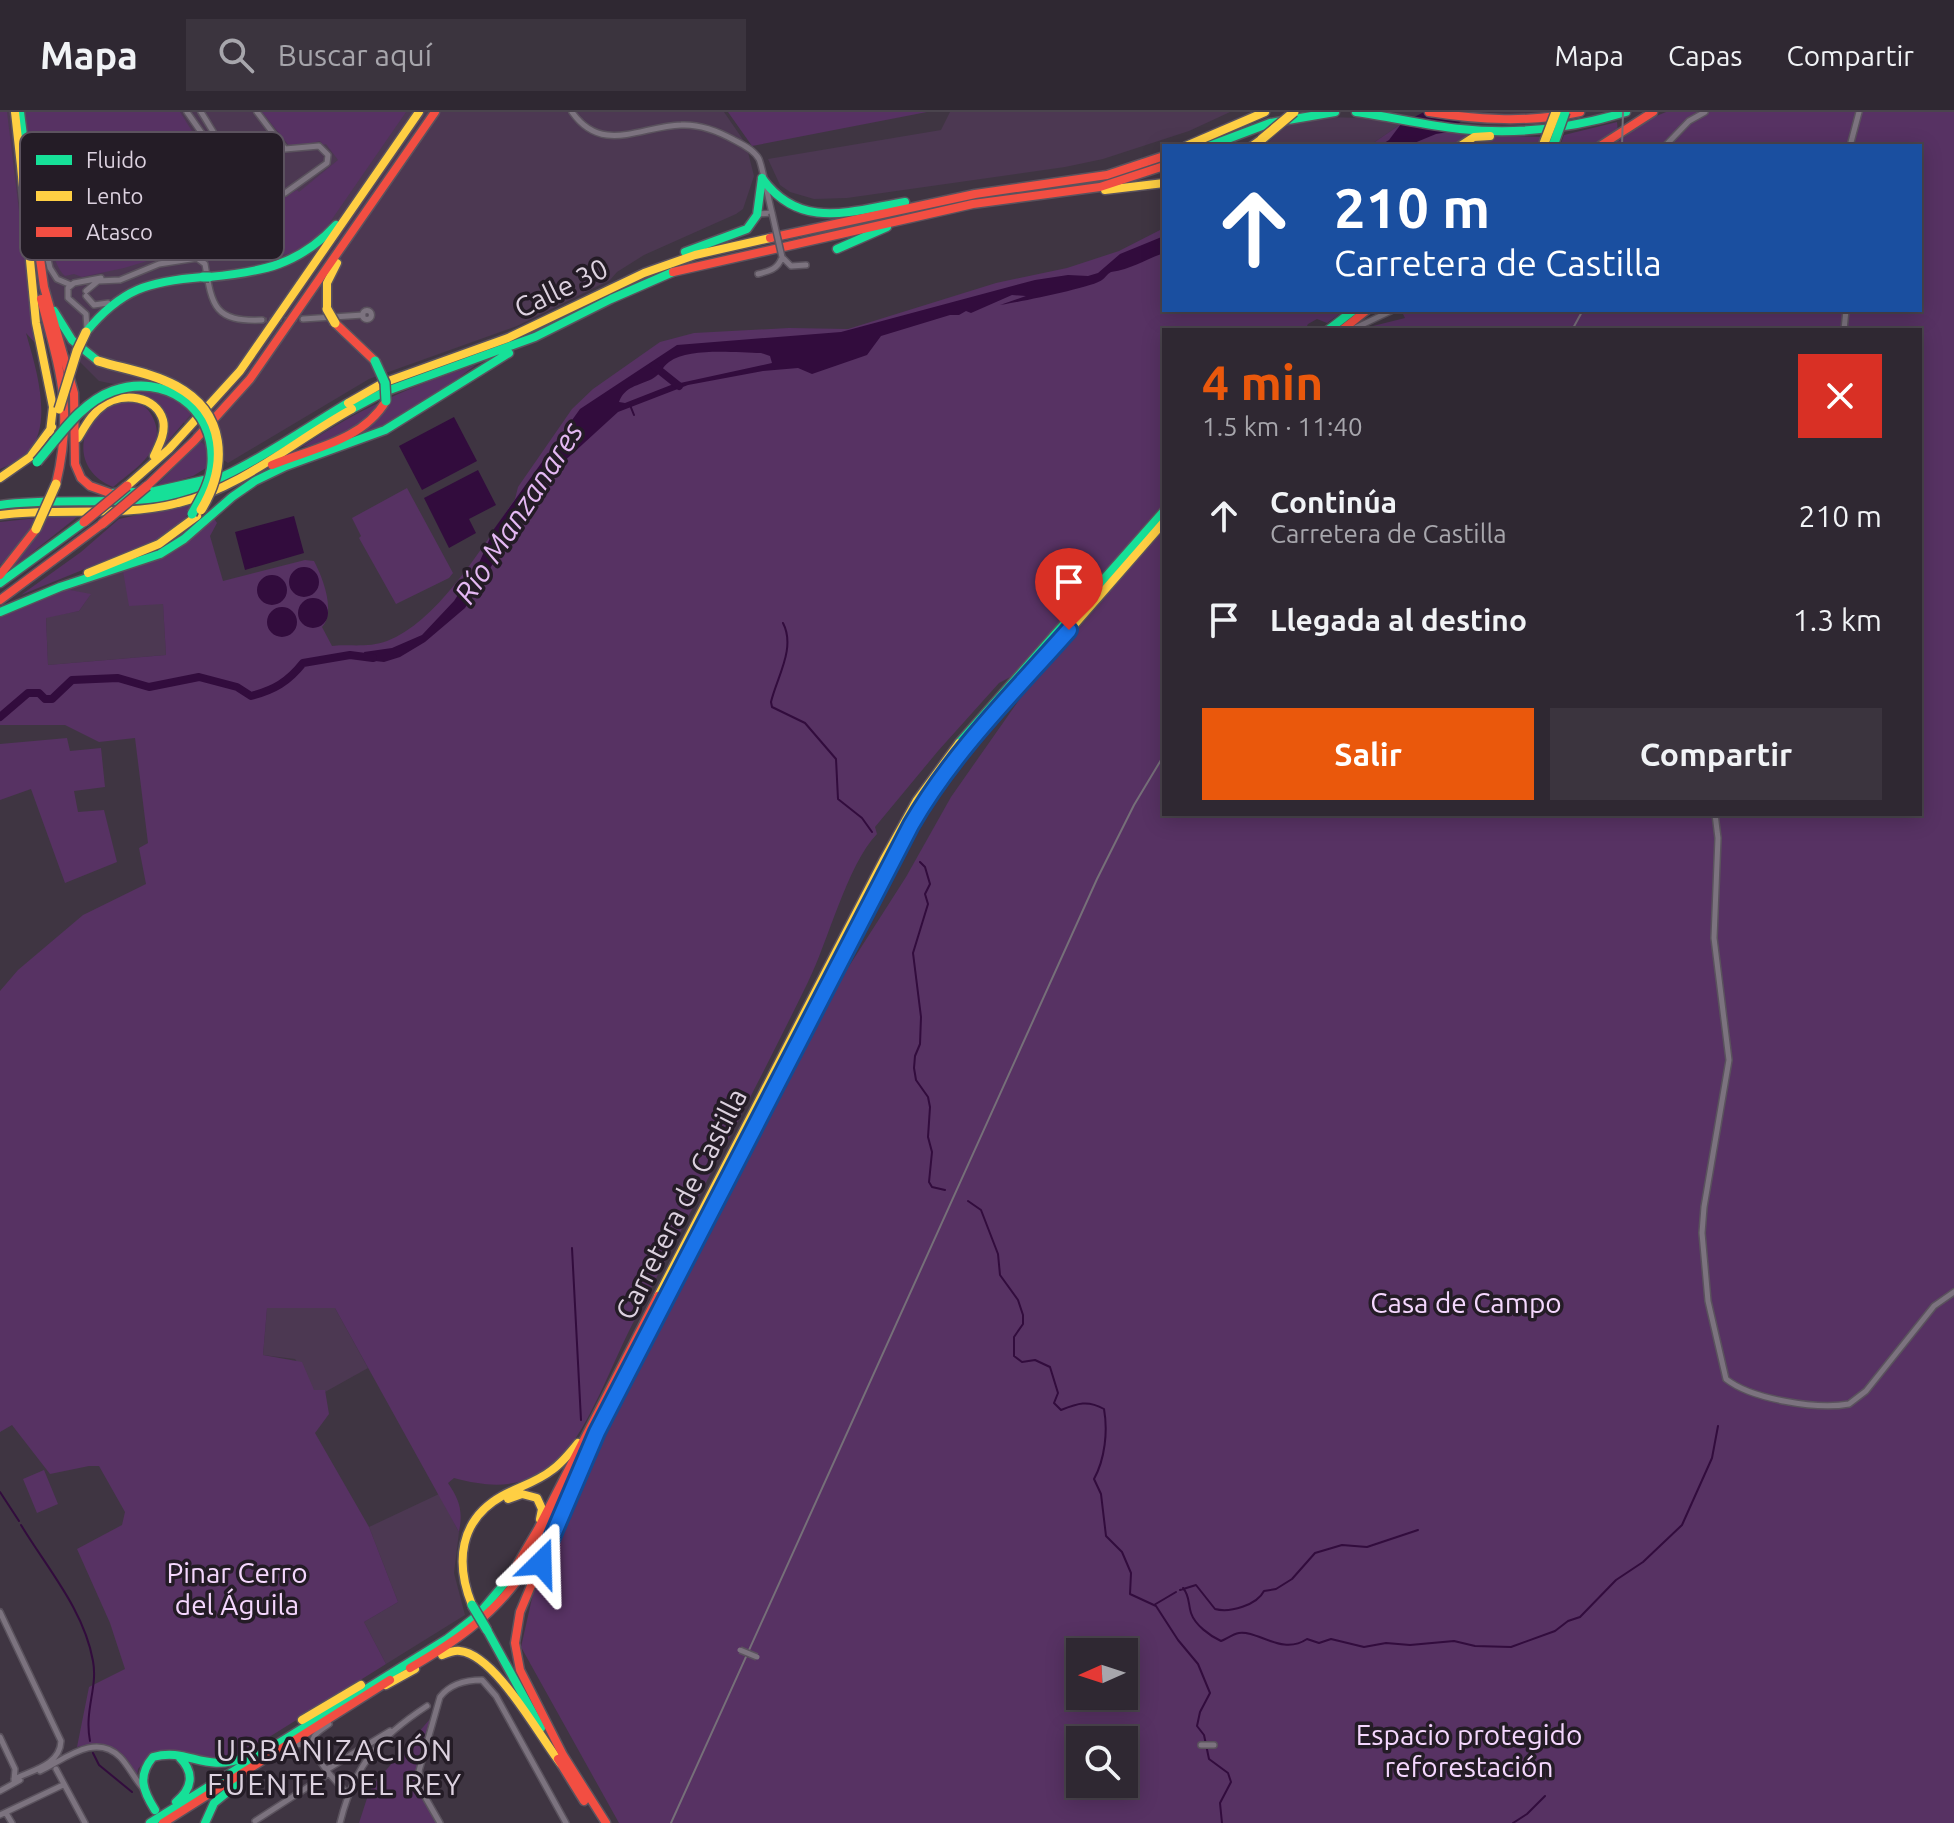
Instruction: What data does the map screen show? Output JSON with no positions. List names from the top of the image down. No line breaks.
{"streets":{"main road":["Calle 30","Carretera de Castilla"]},"districts":["URBANIZACIÓN FUENTE DEL REY"],"water":["Río Manzanares"],"parks":["Casa de Campo","Pinar Cerro del Águila","Espacio protegido reforestación"],"legend":["Fluido","Lento","Atasco"],"north":"left","page":{"header":"Mapa","search":"Buscar aquí","nav":["Mapa","Capas","Compartir"],"turn":["210 m","Carretera de Castilla"],"heading":["4 min","1.5 km · 11:40"],"list":[{"name":"Continúa","note":"Carretera de Castilla","value":"210 m"},{"name":"Llegada al destino","value":"1.3 km"}],"buttons":["Salir","Compartir"]}}
